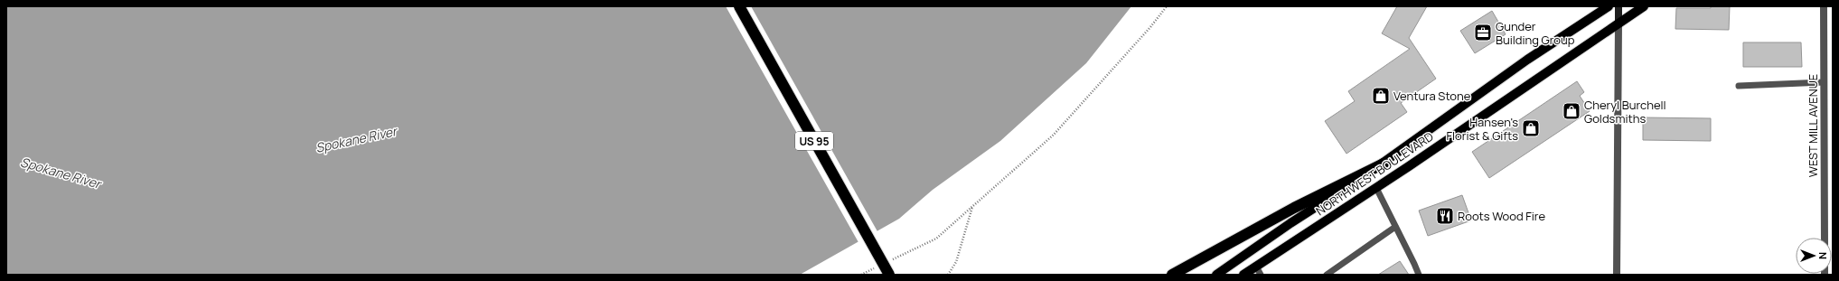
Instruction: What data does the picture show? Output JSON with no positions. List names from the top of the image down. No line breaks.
{"streets":{"highway":["US 95"],"main road":["NORTHWEST BOULEVARD"],"street":["WEST MILL AVENUE"]},"water":["Spokane River"],"places":{"office":["Gunder Building Group"],"shop":["Ventura Stone","Cheryl Burchell Goldsmiths","Hansen's Florist & Gifts"],"restaurant":["Roots Wood Fire"]},"north":"right"}
